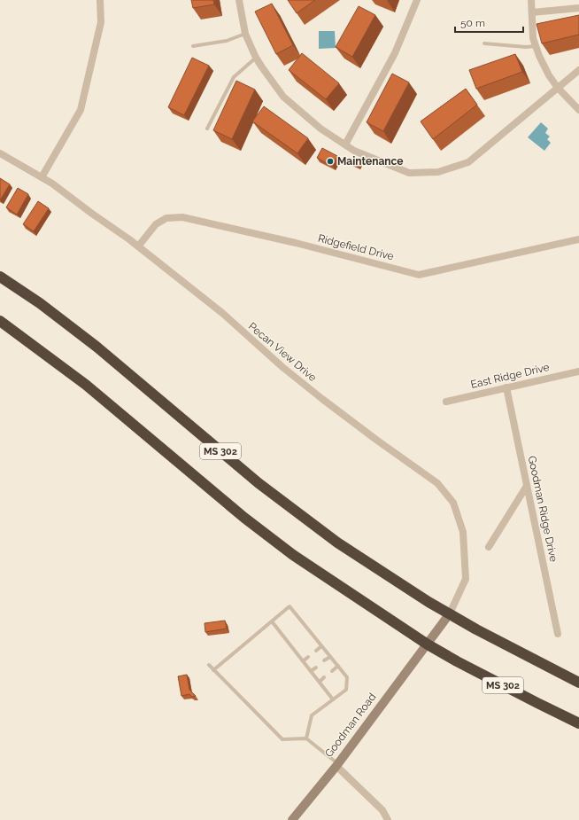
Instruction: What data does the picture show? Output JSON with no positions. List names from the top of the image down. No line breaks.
{"streets":{"highway":["MS 302"],"main road":["Goodman Road"],"street":["Ridgefield Drive","Pecan View Drive","East Ridge Drive","Goodman Ridge Drive"]},"crossings":[["Ridgefield Drive","Pecan View Drive"],["Pecan View Drive","MS 302"],["Pecan View Drive","Goodman Road"],["East Ridge Drive","Goodman Ridge Drive"],["MS 302","Goodman Road"]],"places":["Maintenance"],"scale_bar":"50 m"}
